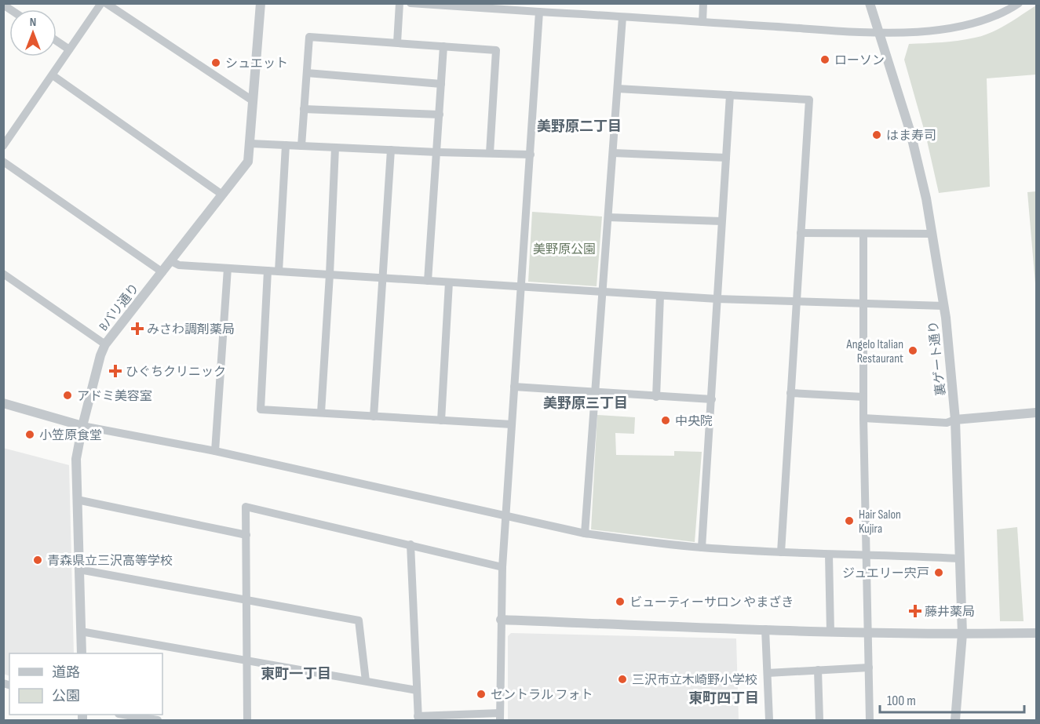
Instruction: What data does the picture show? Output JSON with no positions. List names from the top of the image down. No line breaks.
{"streets":{"street":["Bバリ通り","裏ゲート通り"]},"districts":["美野原二丁目","美野原三丁目","東町一丁目","東町四丁目"],"parks":["美野原公園"],"places":{"other":["ローソン","シュエット","はま寿司","Angelo Italian Restaurant","アドミ美容室","中央院","小笠原食堂","Hair Salon Kujira","青森県立三沢高等学校","ジュエリー宍戸","ビューティーサロン やまざき","三沢市立木崎野小学校","セントラル フォト"],"health":["みさわ調剤薬局","ひぐちクリニック","藤井薬局"]},"legend":["道路","公園"],"scale_bar":"100 m","north":"top"}
